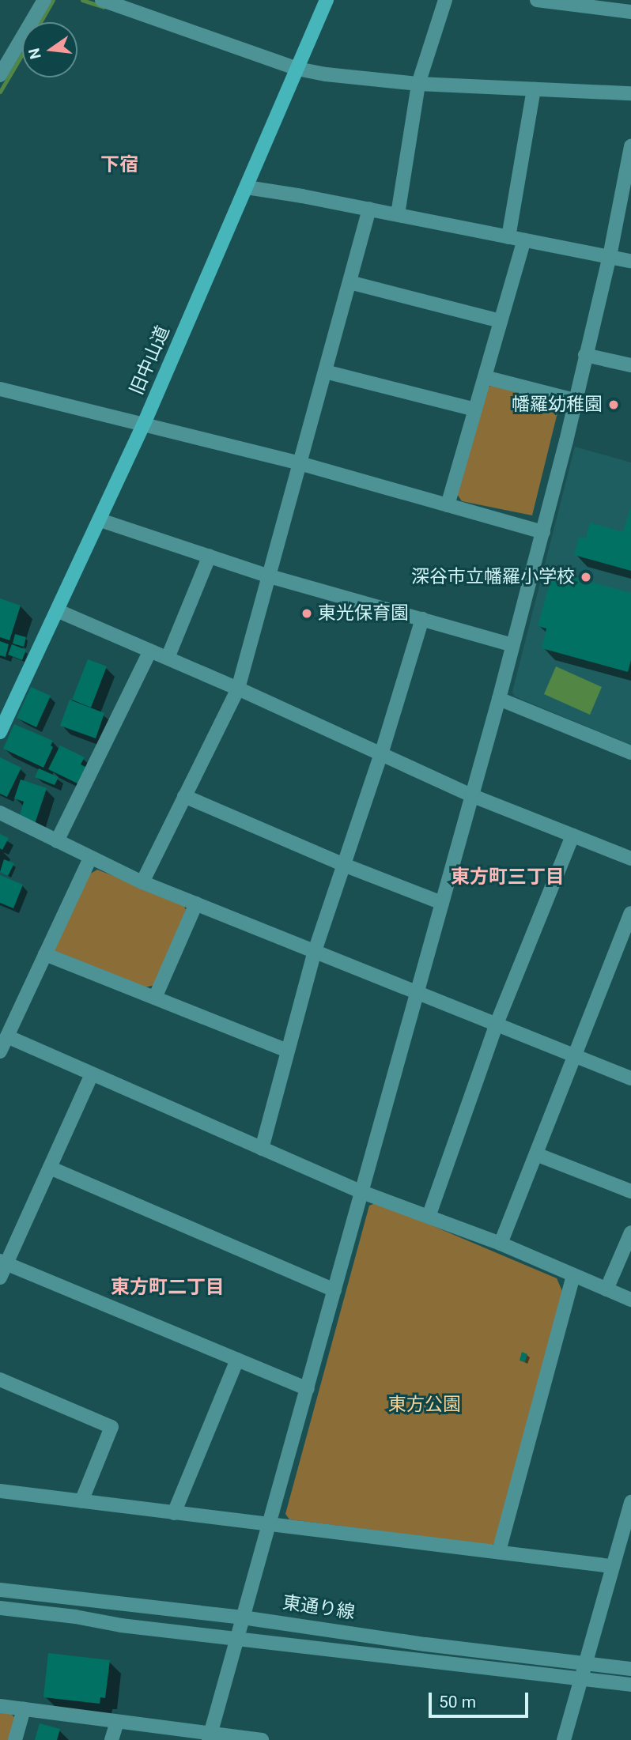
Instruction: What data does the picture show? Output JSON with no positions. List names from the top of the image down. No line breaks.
{"streets":{"main road":["旧中山道"],"street":["東通り線"]},"districts":["下宿","東方町三丁目","東方町二丁目"],"parks":["東方公園"],"places":["幡羅幼稚園","深谷市立幡羅小学校","東光保育園"],"scale_bar":"50 m","north":"left"}
